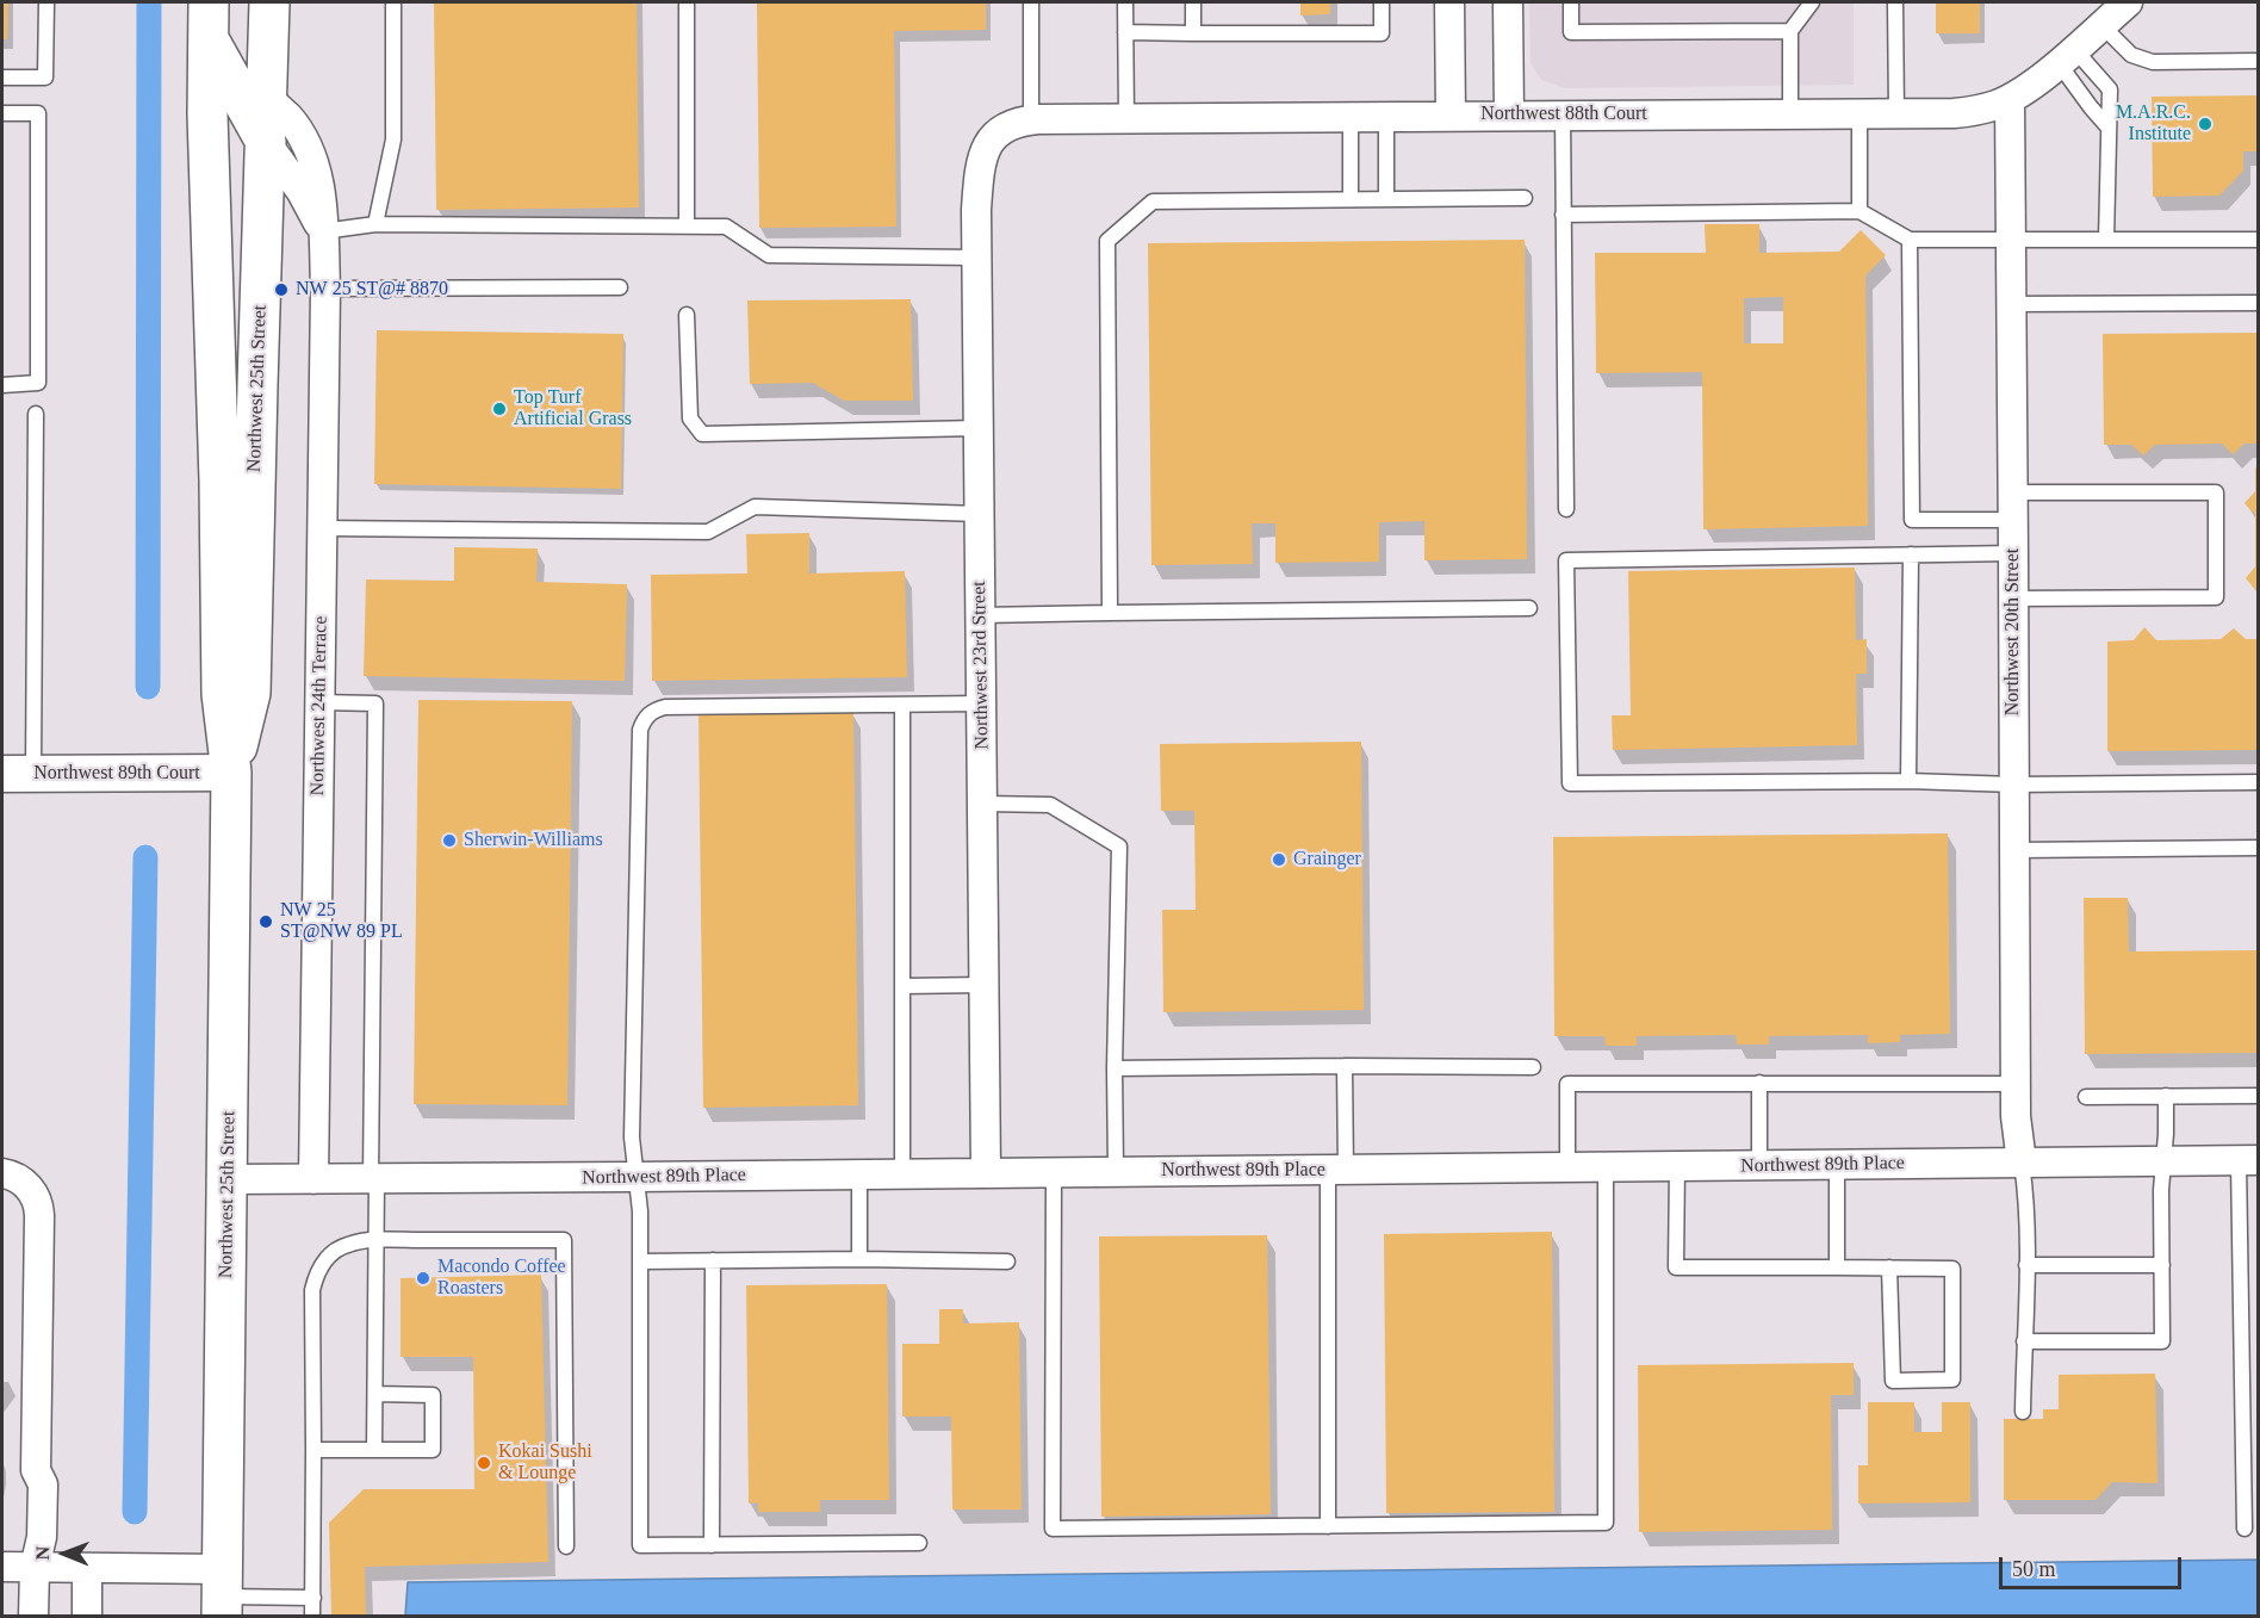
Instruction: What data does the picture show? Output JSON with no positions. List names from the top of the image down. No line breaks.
{"streets":{"main road":["Northwest 25th Street"],"street":["Northwest 88th Court","Northwest 20th Street","Northwest 23rd Street","Northwest 24th Terrace","Northwest 89th Court","Northwest 89th Place"]},"crossings":[["Northwest 88th Court","Northwest 20th Street"],["Northwest 88th Court","Northwest 23rd Street"],["Northwest 25th Street","Northwest 24th Terrace"],["Northwest 25th Street","Northwest 89th Court"],["Northwest 25th Street","Northwest 89th Place"],["Northwest 20th Street","Northwest 89th Place"],["Northwest 23rd Street","Northwest 89th Place"],["Northwest 24th Terrace","Northwest 89th Place"]],"places":["M.A.R.C. Institute","NW 25 ST@# 8870","Top Turf Artificial Grass","Sherwin-Williams","Grainger","NW 25 ST@NW 89 PL","Macondo Coffee Roasters","Kokai Sushi & Lounge"],"scale_bar":"50 m","north":"left"}
